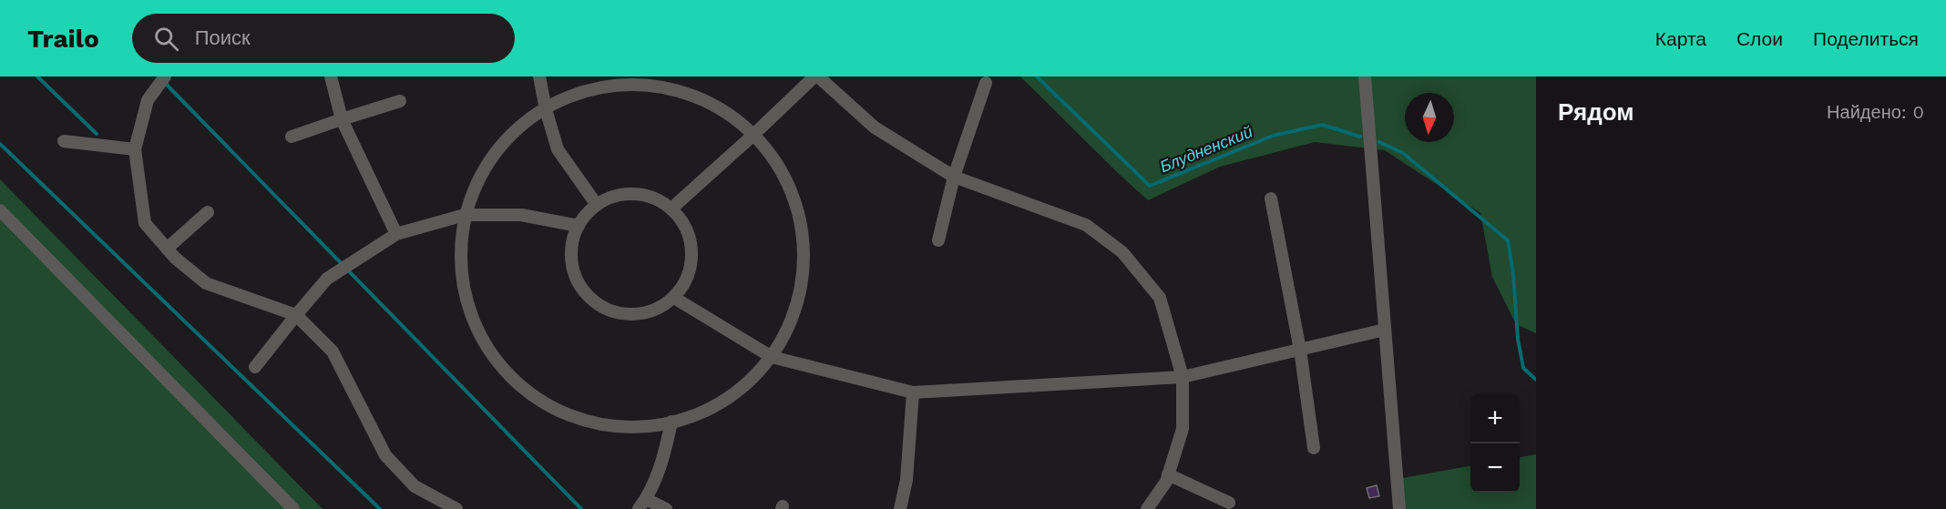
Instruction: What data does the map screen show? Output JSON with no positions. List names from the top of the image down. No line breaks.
{"water":["Блудненский"],"north":"bottom","page":{"header":"Trailo","search":"Поиск","nav":["Карта","Слои","Поделиться"],"heading":["Рядом","Найдено: 0"],"map_buttons":["+","−"]}}
